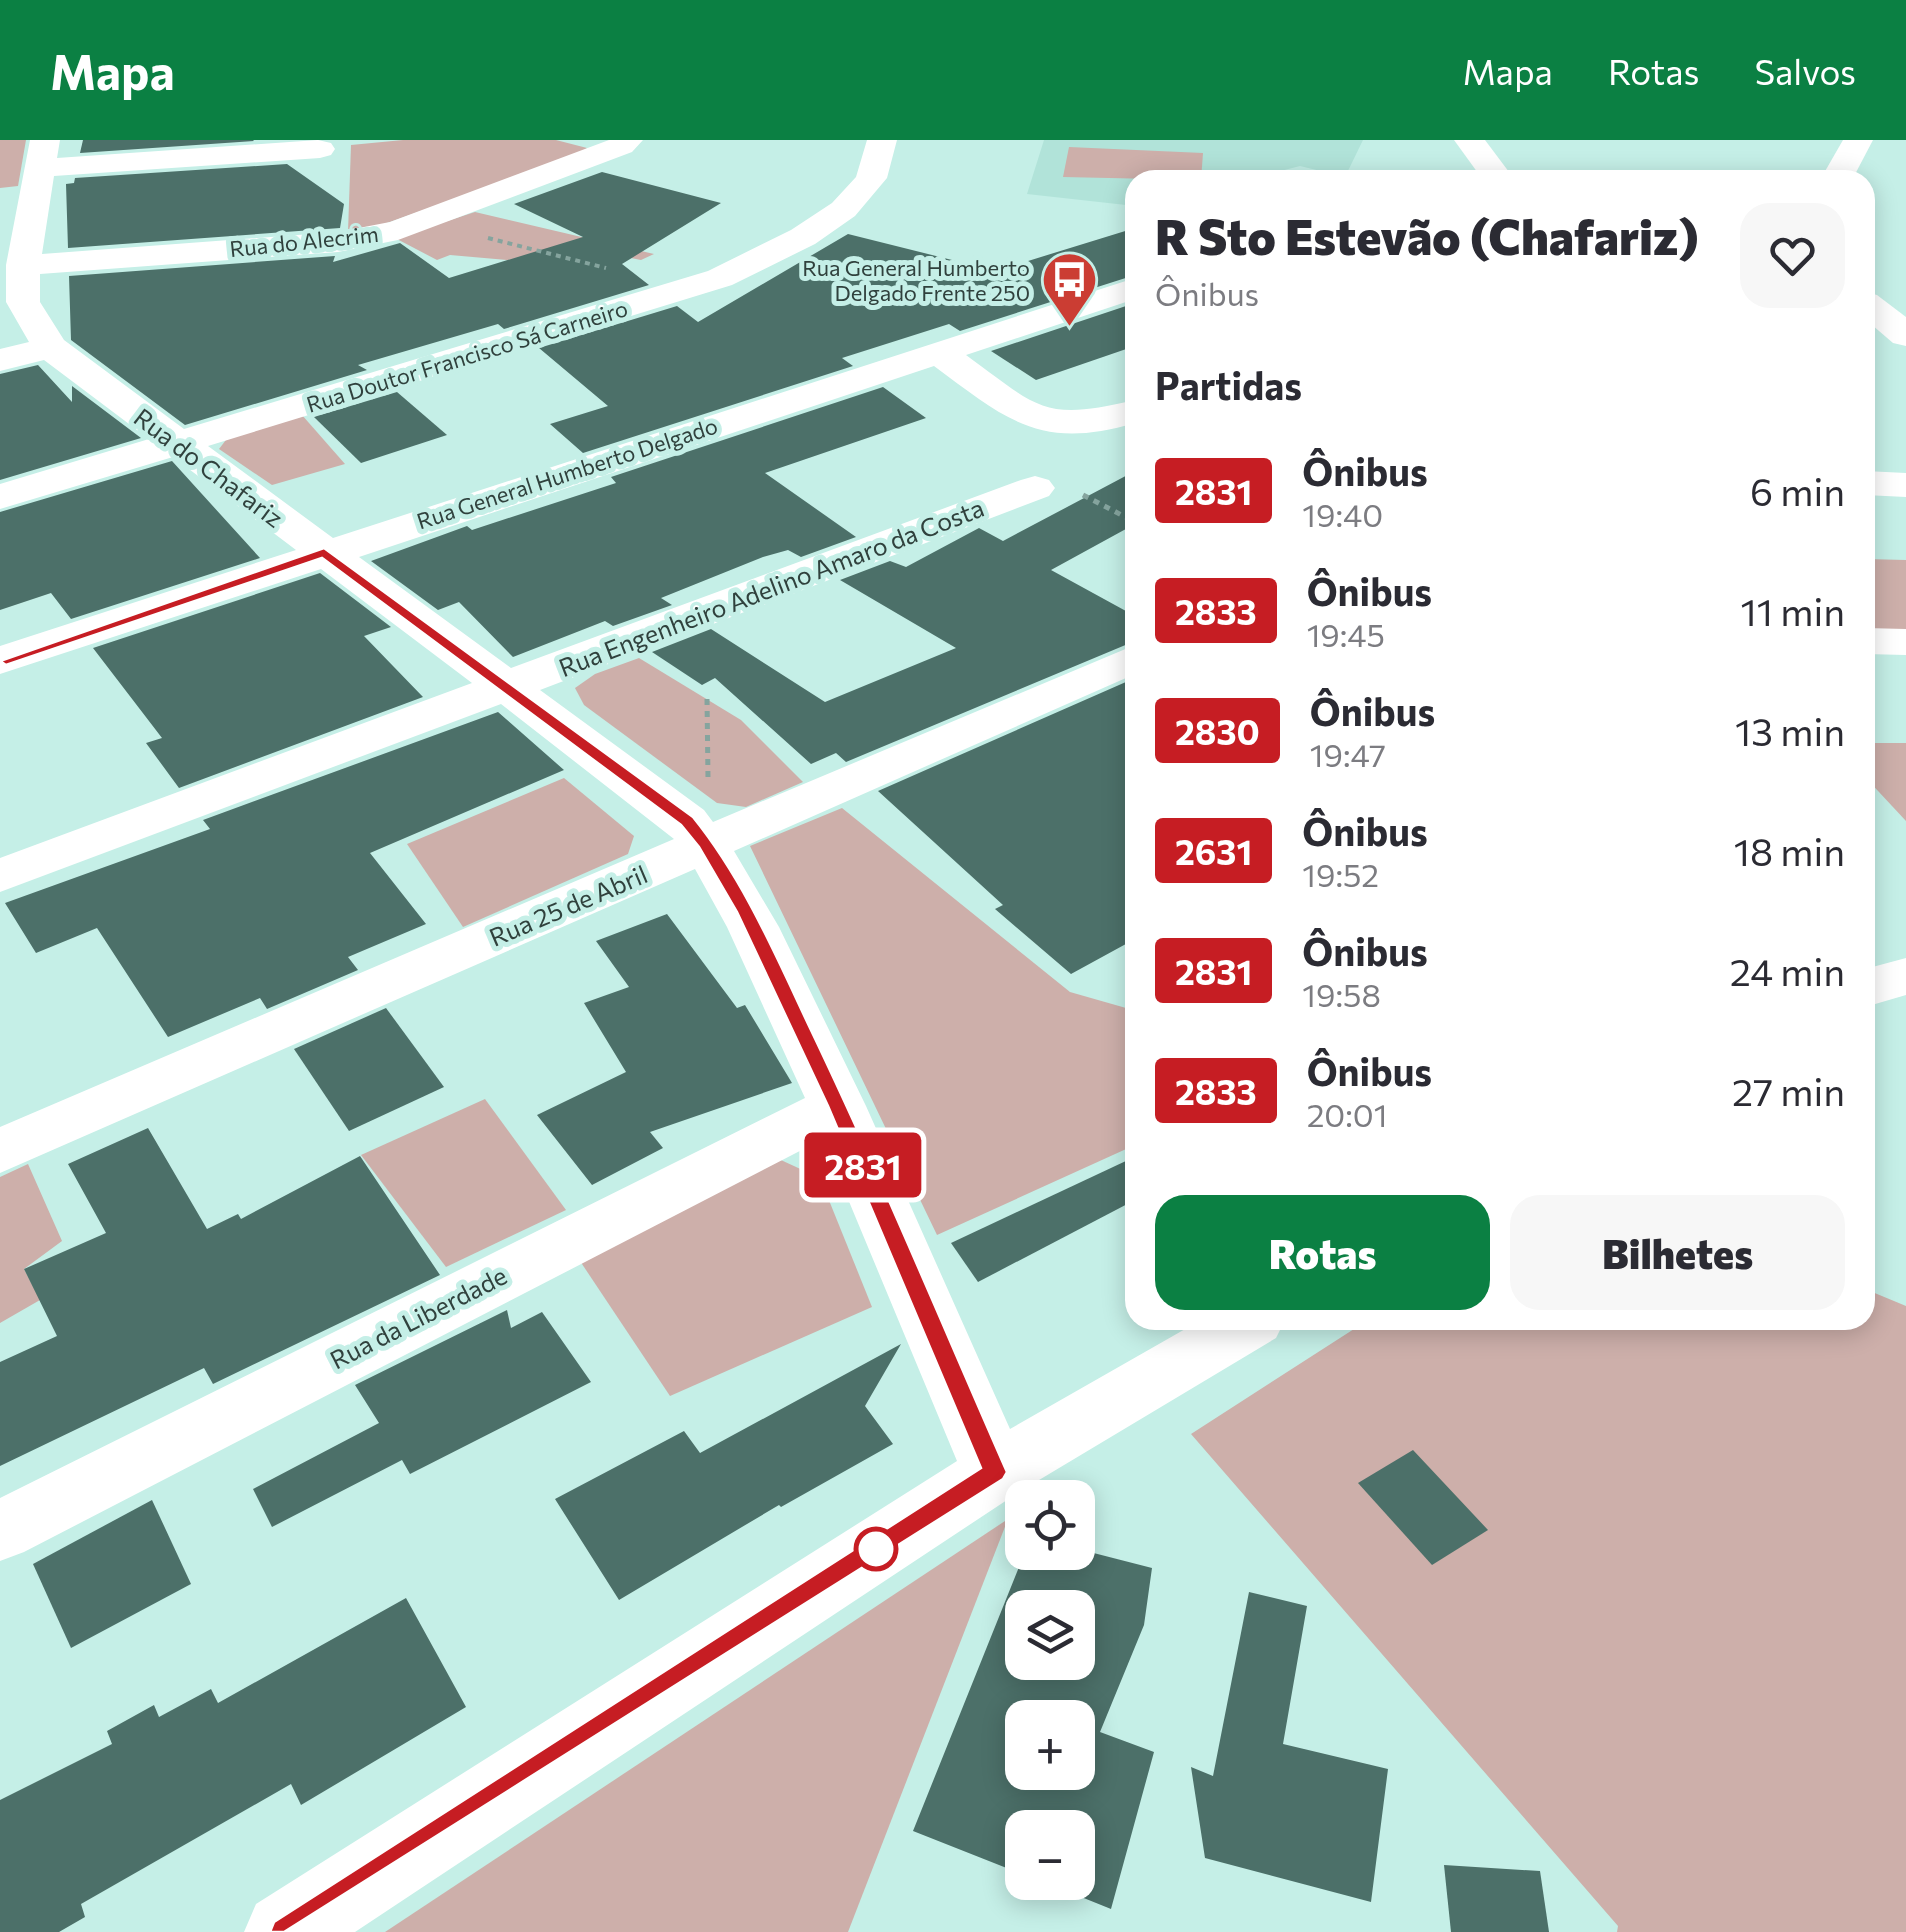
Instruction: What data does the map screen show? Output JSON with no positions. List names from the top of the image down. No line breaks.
{"streets":{"street":["Rua do Alecrim","Rua Doutor Francisco Sá Carneiro","Rua do Chafariz","Rua General Humberto Delgado","Rua Engenheiro Adelino Amaro da Costa","Rua 25 de Abril","Rua da Liberdade"]},"crossings":[["Rua do Alecrim","Rua do Chafariz"],["Rua Doutor Francisco Sá Carneiro","Rua do Chafariz"],["Rua do Chafariz","Rua General Humberto Delgado"],["Rua do Chafariz","Rua Engenheiro Adelino Amaro da Costa"],["Rua do Chafariz","Rua 25 de Abril"],["Rua do Chafariz","Rua da Liberdade"]],"places":{"bus stop":["Rua General Humberto Delgado Frente 250"]},"lines":["bus line 2831"],"page":{"header":"Mapa","nav":["Mapa","Rotas","Salvos"],"on_map":"2831","heading":[["R Sto Estevão (Chafariz)","Ônibus"],"Partidas"],"list":[{"mark":"2831","name":"Ônibus","note":"19:40","value":"6 min"},{"mark":"2833","name":"Ônibus","note":"19:45","value":"11 min"},{"mark":"2830","name":"Ônibus","note":"19:47","value":"13 min"},{"mark":"2631","name":"Ônibus","note":"19:52","value":"18 min"},{"mark":"2831","name":"Ônibus","note":"19:58","value":"24 min"},{"mark":"2833","name":"Ônibus","note":"20:01","value":"27 min"}],"buttons":["Rotas","Bilhetes"],"map_buttons":["+","−"]}}
